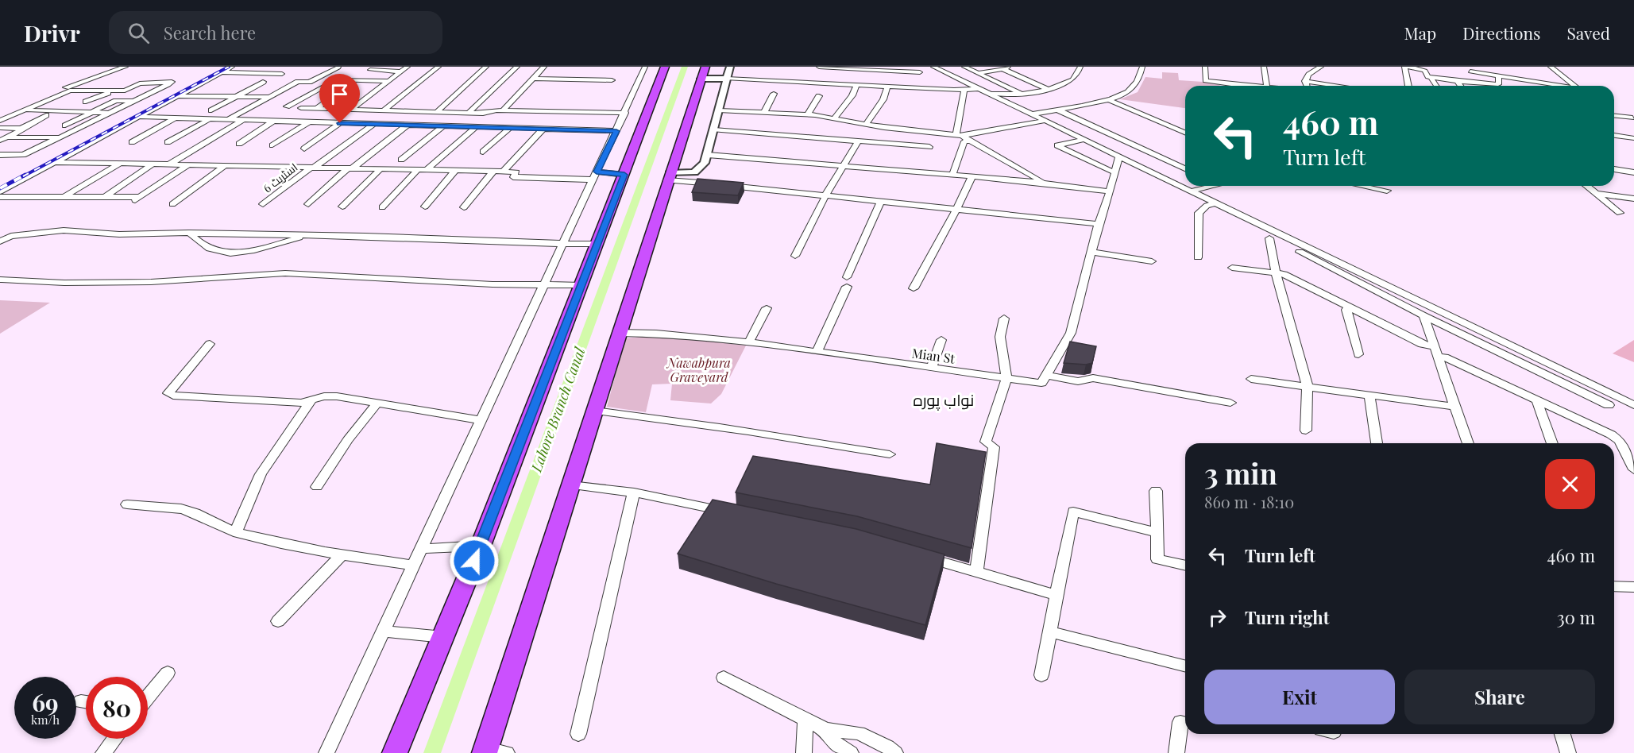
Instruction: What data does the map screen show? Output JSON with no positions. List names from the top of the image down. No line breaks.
{"streets":{"street":["اسٹریٹ 6","Mian St"]},"districts":["نواب پورہ"],"water":["Lahore Branch Canal"],"parks":["Nawabpura Graveyard"],"page":{"header":"Drivr","search":"Search here","nav":["Map","Directions","Saved"],"turn":["460 m","Turn left"],"heading":["3 min","860 m · 18:10"],"list":[{"name":"Turn left","value":"460 m"},{"name":"Turn right","value":"30 m"}],"buttons":["Exit","Share"],"speed":"69 km/h","limit":"80"}}
